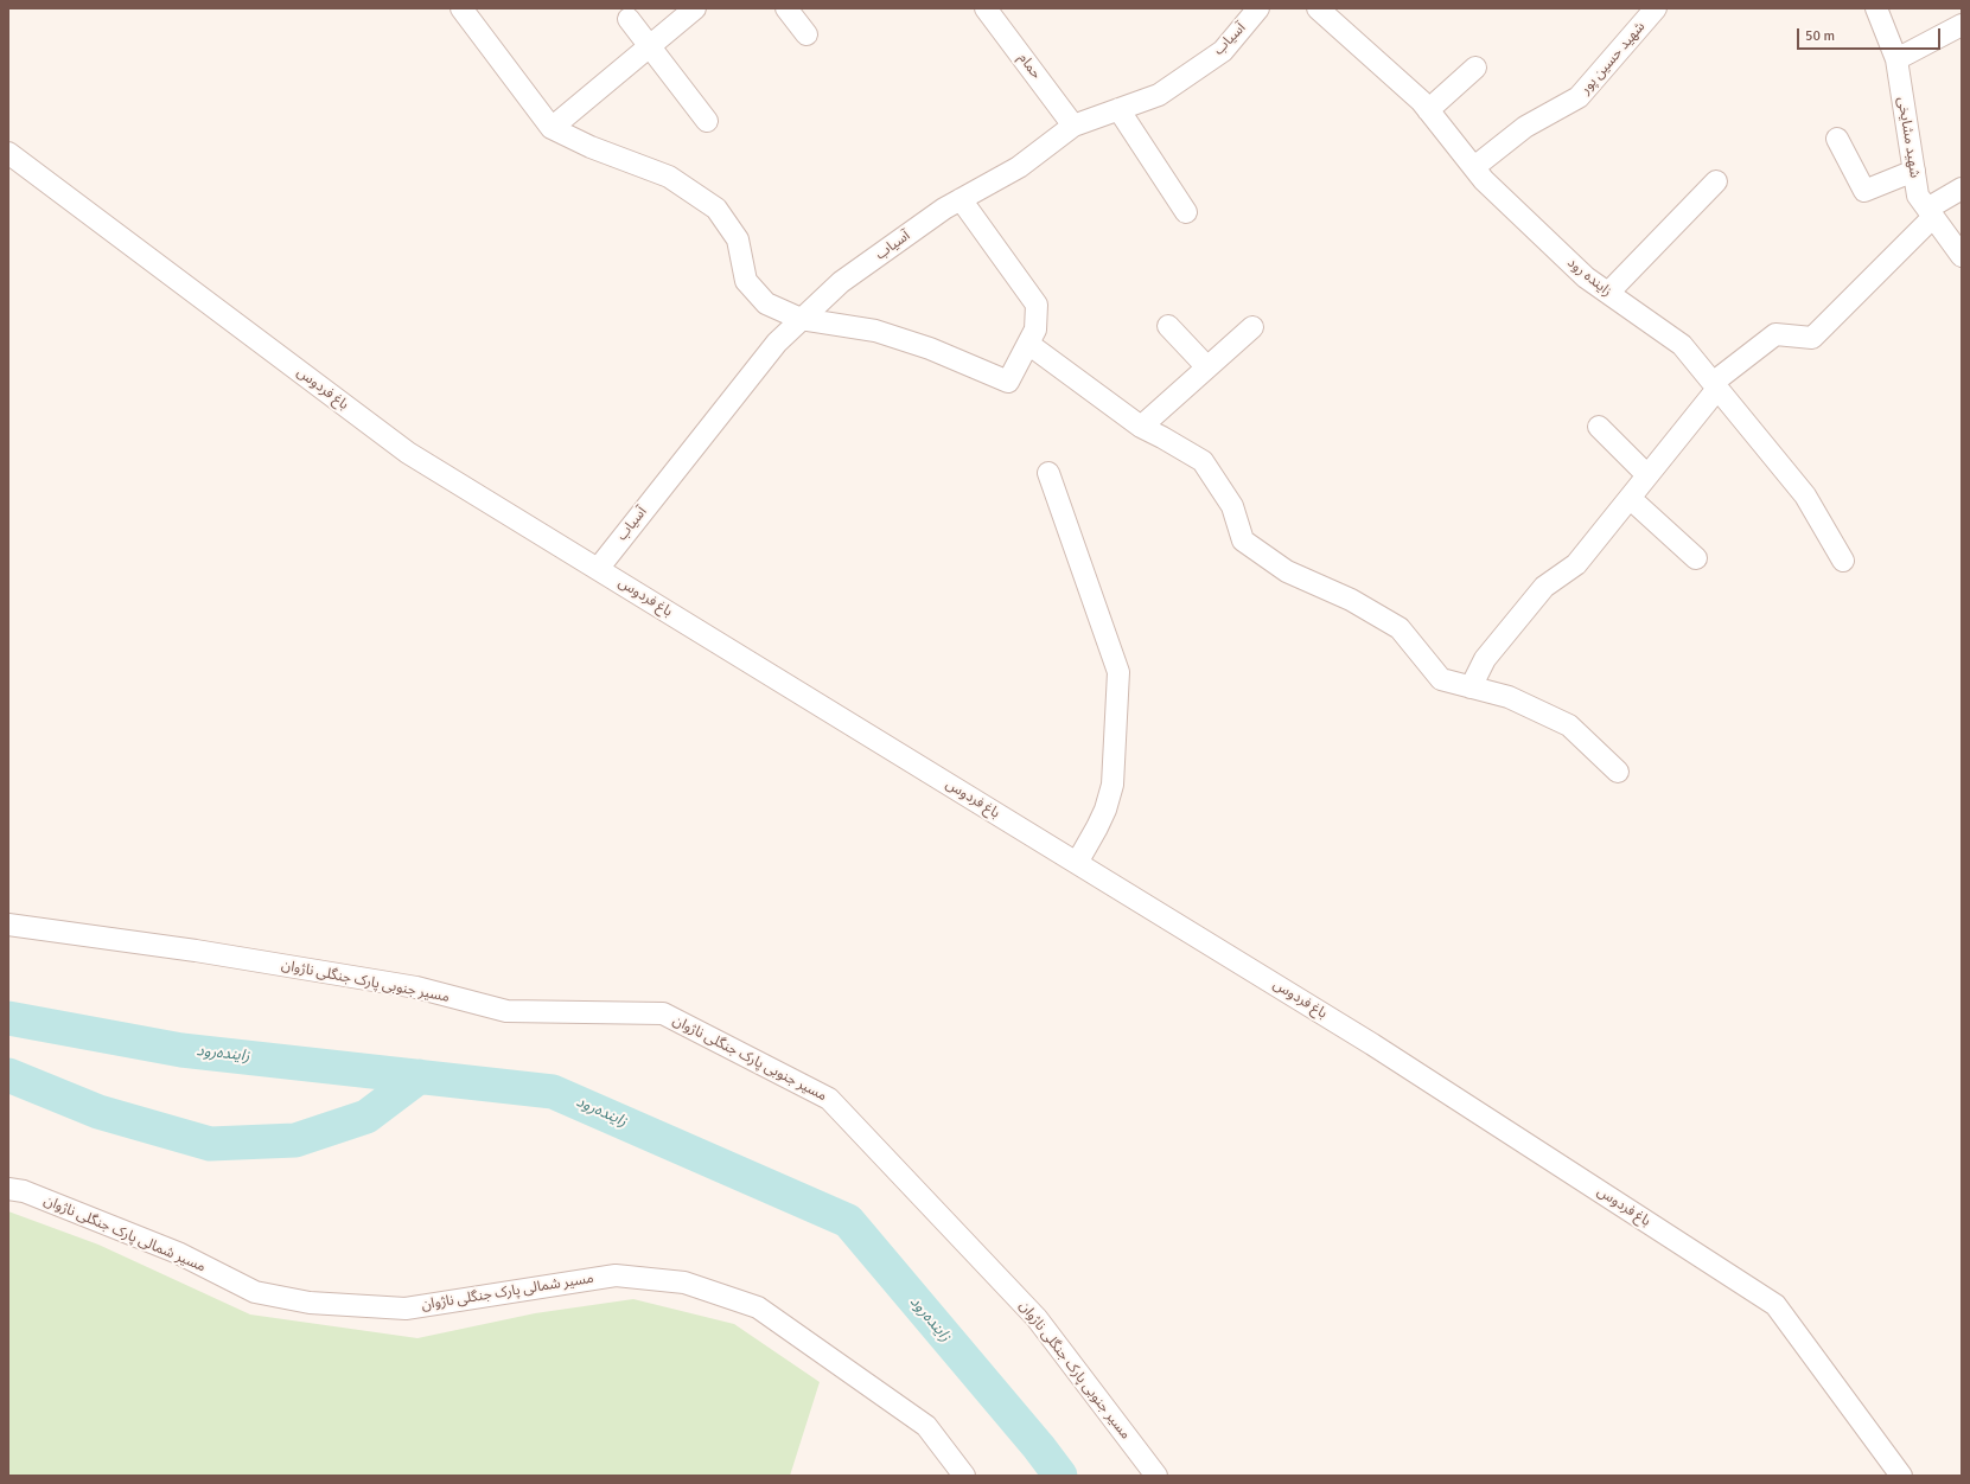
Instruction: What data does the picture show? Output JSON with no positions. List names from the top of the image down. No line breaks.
{"streets":{"street":["آسیاب","شهید حسین پور","حمام","شهید مشایخی","زاینده رود","باغ فردوس","مسیر جنوبی پارک جنگلی ناژوان","مسیر شمالی پارک جنگلی ناژوان"]},"crossings":[["آسیاب","حمام"],["آسیاب","باغ فردوس"],["شهید حسین پور","زاینده رود"]],"water":["زاینده‌رود"],"scale_bar":"50 m"}
